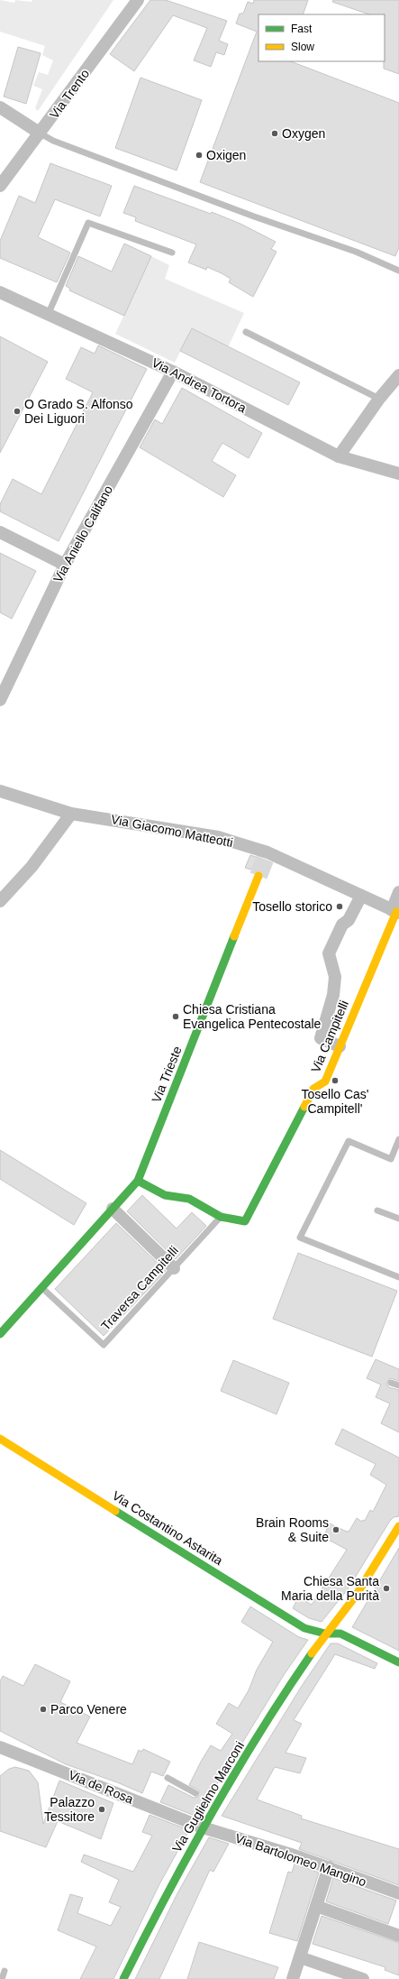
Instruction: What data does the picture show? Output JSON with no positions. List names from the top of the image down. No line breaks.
{"streets":{"street":["Via Trento","Via Andrea Tortora","Via Aniello Califano","Via Giacomo Matteotti","Via Campitelli","Via Trieste","Via Costantino Astarita","Via de Rosa","Via Guglielmo Marconi","Via Bartolomeo Mangino"],"lane":["Traversa Campitelli"]},"crossings":[["Via Andrea Tortora","Via Aniello Califano"],["Via Giacomo Matteotti","Via Campitelli"],["Via Campitelli","Traversa Campitelli"],["Via Trieste","Traversa Campitelli"],["Via Costantino Astarita","Via Guglielmo Marconi"],["Via de Rosa","Via Guglielmo Marconi"],["Via de Rosa","Via Bartolomeo Mangino"],["Via Guglielmo Marconi","Via Bartolomeo Mangino"]],"places":["Oxygen","Oxigen","O Grado S. Alfonso Dei Liguori","Tosello storico","Chiesa Cristiana Evangelica Pentecostale","Tosello Cas' Campitell'","Brain Rooms & Suite","Chiesa Santa Maria della Purità","Parco Venere","Palazzo Tessitore"],"legend":["Fast","Slow"]}
